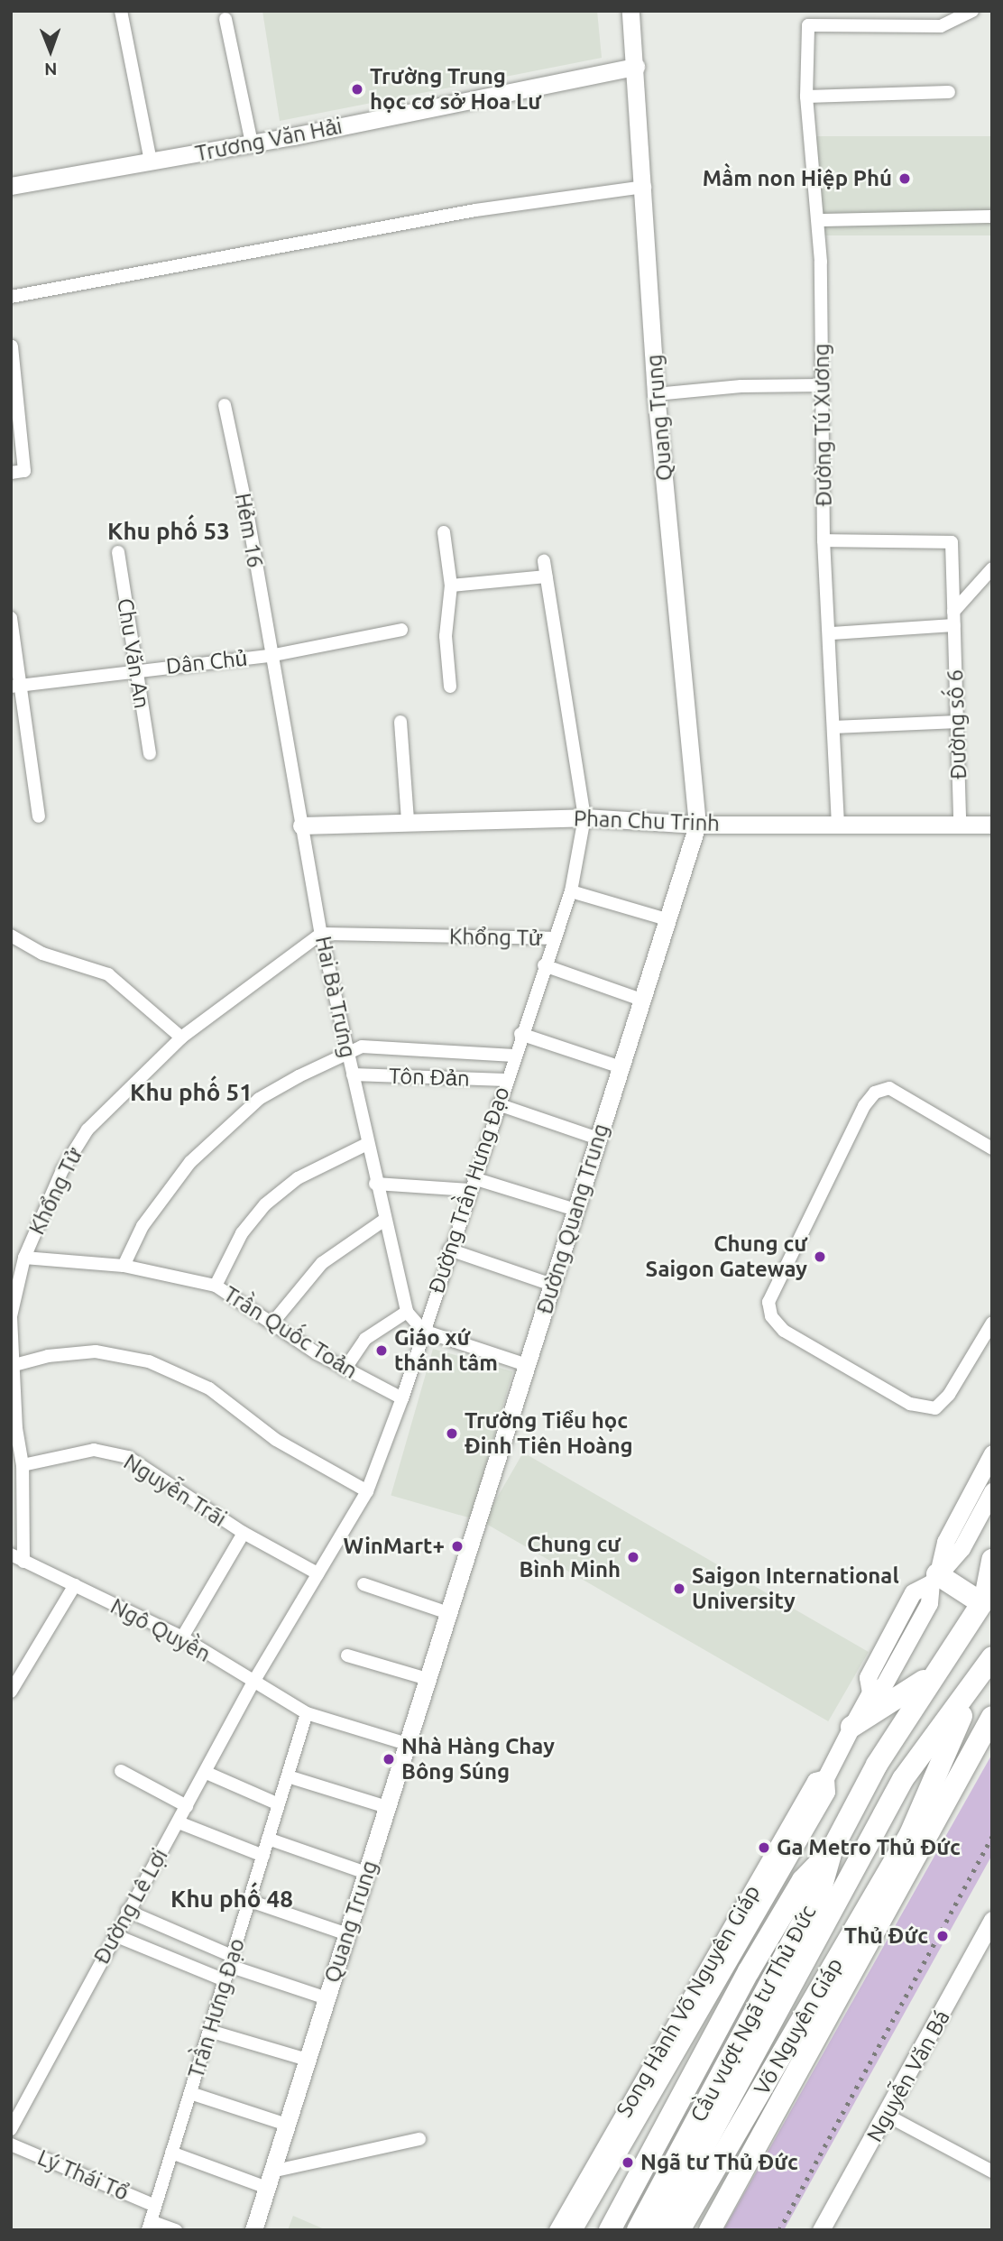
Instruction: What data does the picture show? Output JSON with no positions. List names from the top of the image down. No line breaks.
{"streets":{"highway":["Cầu vượt Ngã tư Thủ Đức","Võ Nguyên Giáp"],"street":["Trương Văn Hải","Quang Trung","Đường Tú Xương","Hẻm 16","Chu Văn An","Dân Chủ","Đường số 6","Phan Chu Trinh","Khổng Tử","Hai Bà Trưng","Tôn Đản","Đường Trần Hưng Đạo","Đường Quang Trung","Trần Quốc Toản","Nguyễn Trãi","Ngô Quyền","Đường Lê Lợi","Song Hành Võ Nguyên Giáp","Trần Hưng Đạo","Nguyễn Văn Bá","Lý Thái Tổ"]},"crossings":[["Trương Văn Hải","Quang Trung"],["Quang Trung","Phan Chu Trinh"],["Quang Trung","Đường Quang Trung"],["Quang Trung","Ngô Quyền"],["Đường Tú Xương","Đường số 6"],["Đường Tú Xương","Phan Chu Trinh"],["Hẻm 16","Dân Chủ"],["Hẻm 16","Hai Bà Trưng"],["Chu Văn An","Dân Chủ"],["Dân Chủ","Hai Bà Trưng"],["Đường số 6","Phan Chu Trinh"],["Phan Chu Trinh","Hai Bà Trưng"],["Phan Chu Trinh","Đường Trần Hưng Đạo"],["Phan Chu Trinh","Đường Quang Trung"],["Khổng Tử","Hai Bà Trưng"],["Khổng Tử","Đường Trần Hưng Đạo"],["Khổng Tử","Trần Quốc Toản"],["Khổng Tử","Nguyễn Trãi"],["Khổng Tử","Ngô Quyền"],["Hai Bà Trưng","Tôn Đản"],["Hai Bà Trưng","Đường Trần Hưng Đạo"],["Tôn Đản","Đường Trần Hưng Đạo"],["Đường Trần Hưng Đạo","Trần Quốc Toản"],["Đường Trần Hưng Đạo","Nguyễn Trãi"],["Đường Trần Hưng Đạo","Ngô Quyền"],["Đường Trần Hưng Đạo","Đường Lê Lợi"],["Ngô Quyền","Đường Lê Lợi"],["Ngô Quyền","Trần Hưng Đạo"],["Trần Hưng Đạo","Lý Thái Tổ"],["Cầu vượt Ngã tư Thủ Đức","Võ Nguyên Giáp"]],"districts":["Khu phố 53","Khu phố 51","Khu phố 48"],"places":["Trường Trung học cơ sở Hoa Lư","Mầm non Hiệp Phú","Chung cư Saigon Gateway","Giáo xứ thánh tâm","Trường Tiểu học Đinh Tiên Hoàng","WinMart+","Chung cư Bình Minh","Saigon International University","Nhà Hàng Chay Bông Súng","Ga Metro Thủ Đức","Thủ Đức","Ngã tư Thủ Đức"],"north":"bottom"}
